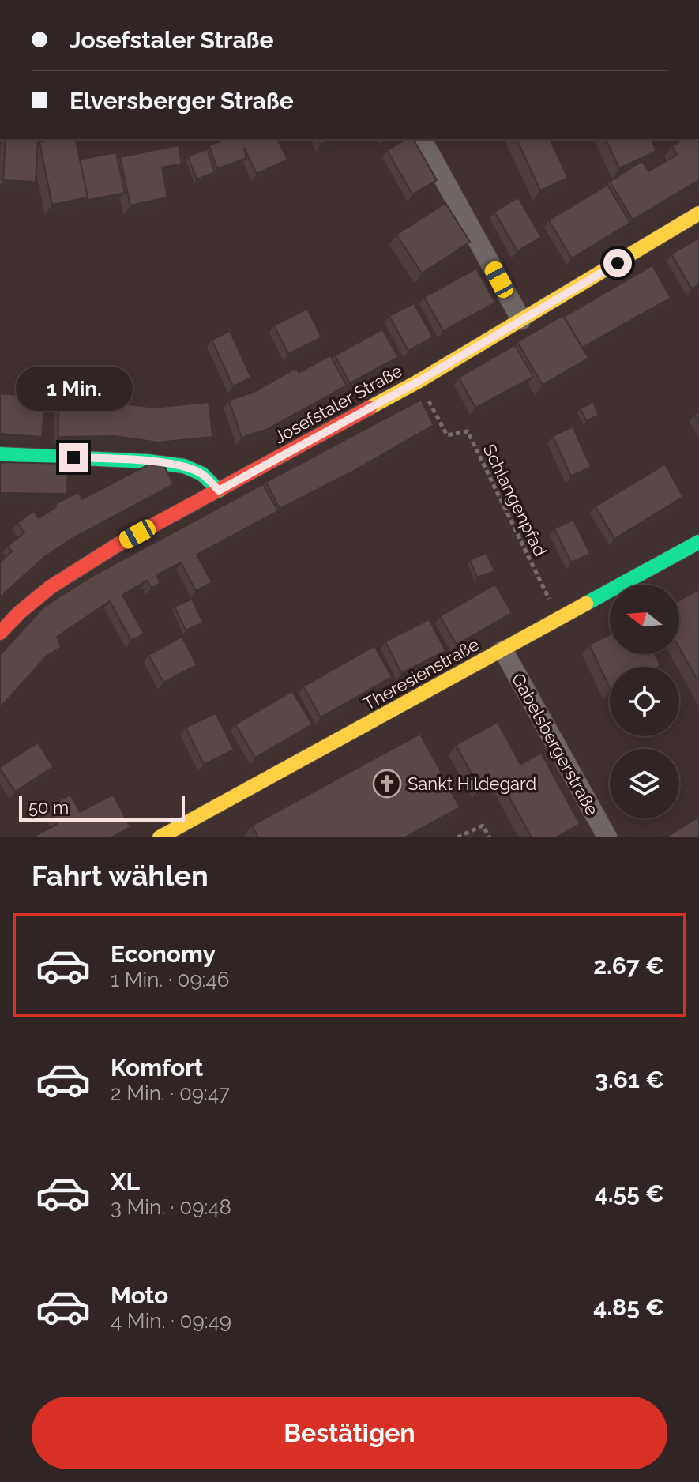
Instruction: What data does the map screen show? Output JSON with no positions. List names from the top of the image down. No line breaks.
{"streets":{"street":["Josefstaler Straße","Theresienstraße","Gabelsbergerstraße"],"path":["Schlangenpfad"]},"crossings":[["Josefstaler Straße","Schlangenpfad"],["Schlangenpfad","Theresienstraße"],["Theresienstraße","Gabelsbergerstraße"]],"places":{"church":["Sankt Hildegard"]},"scale_bar":"50 m","north":"left","page":{"banner":["Josefstaler Straße","Elversberger Straße"],"bubble":"1 Min.","scale":"50 m","heading":"Fahrt wählen","list":[{"name":"Economy","note":"1 Min. · 09:46","value":"2.67 €"},{"name":"Komfort","note":"2 Min. · 09:47","value":"3.61 €"},{"name":"XL","note":"3 Min. · 09:48","value":"4.55 €"},{"name":"Moto","note":"4 Min. · 09:49","value":"4.85 €"}],"buttons":"Bestätigen"}}
